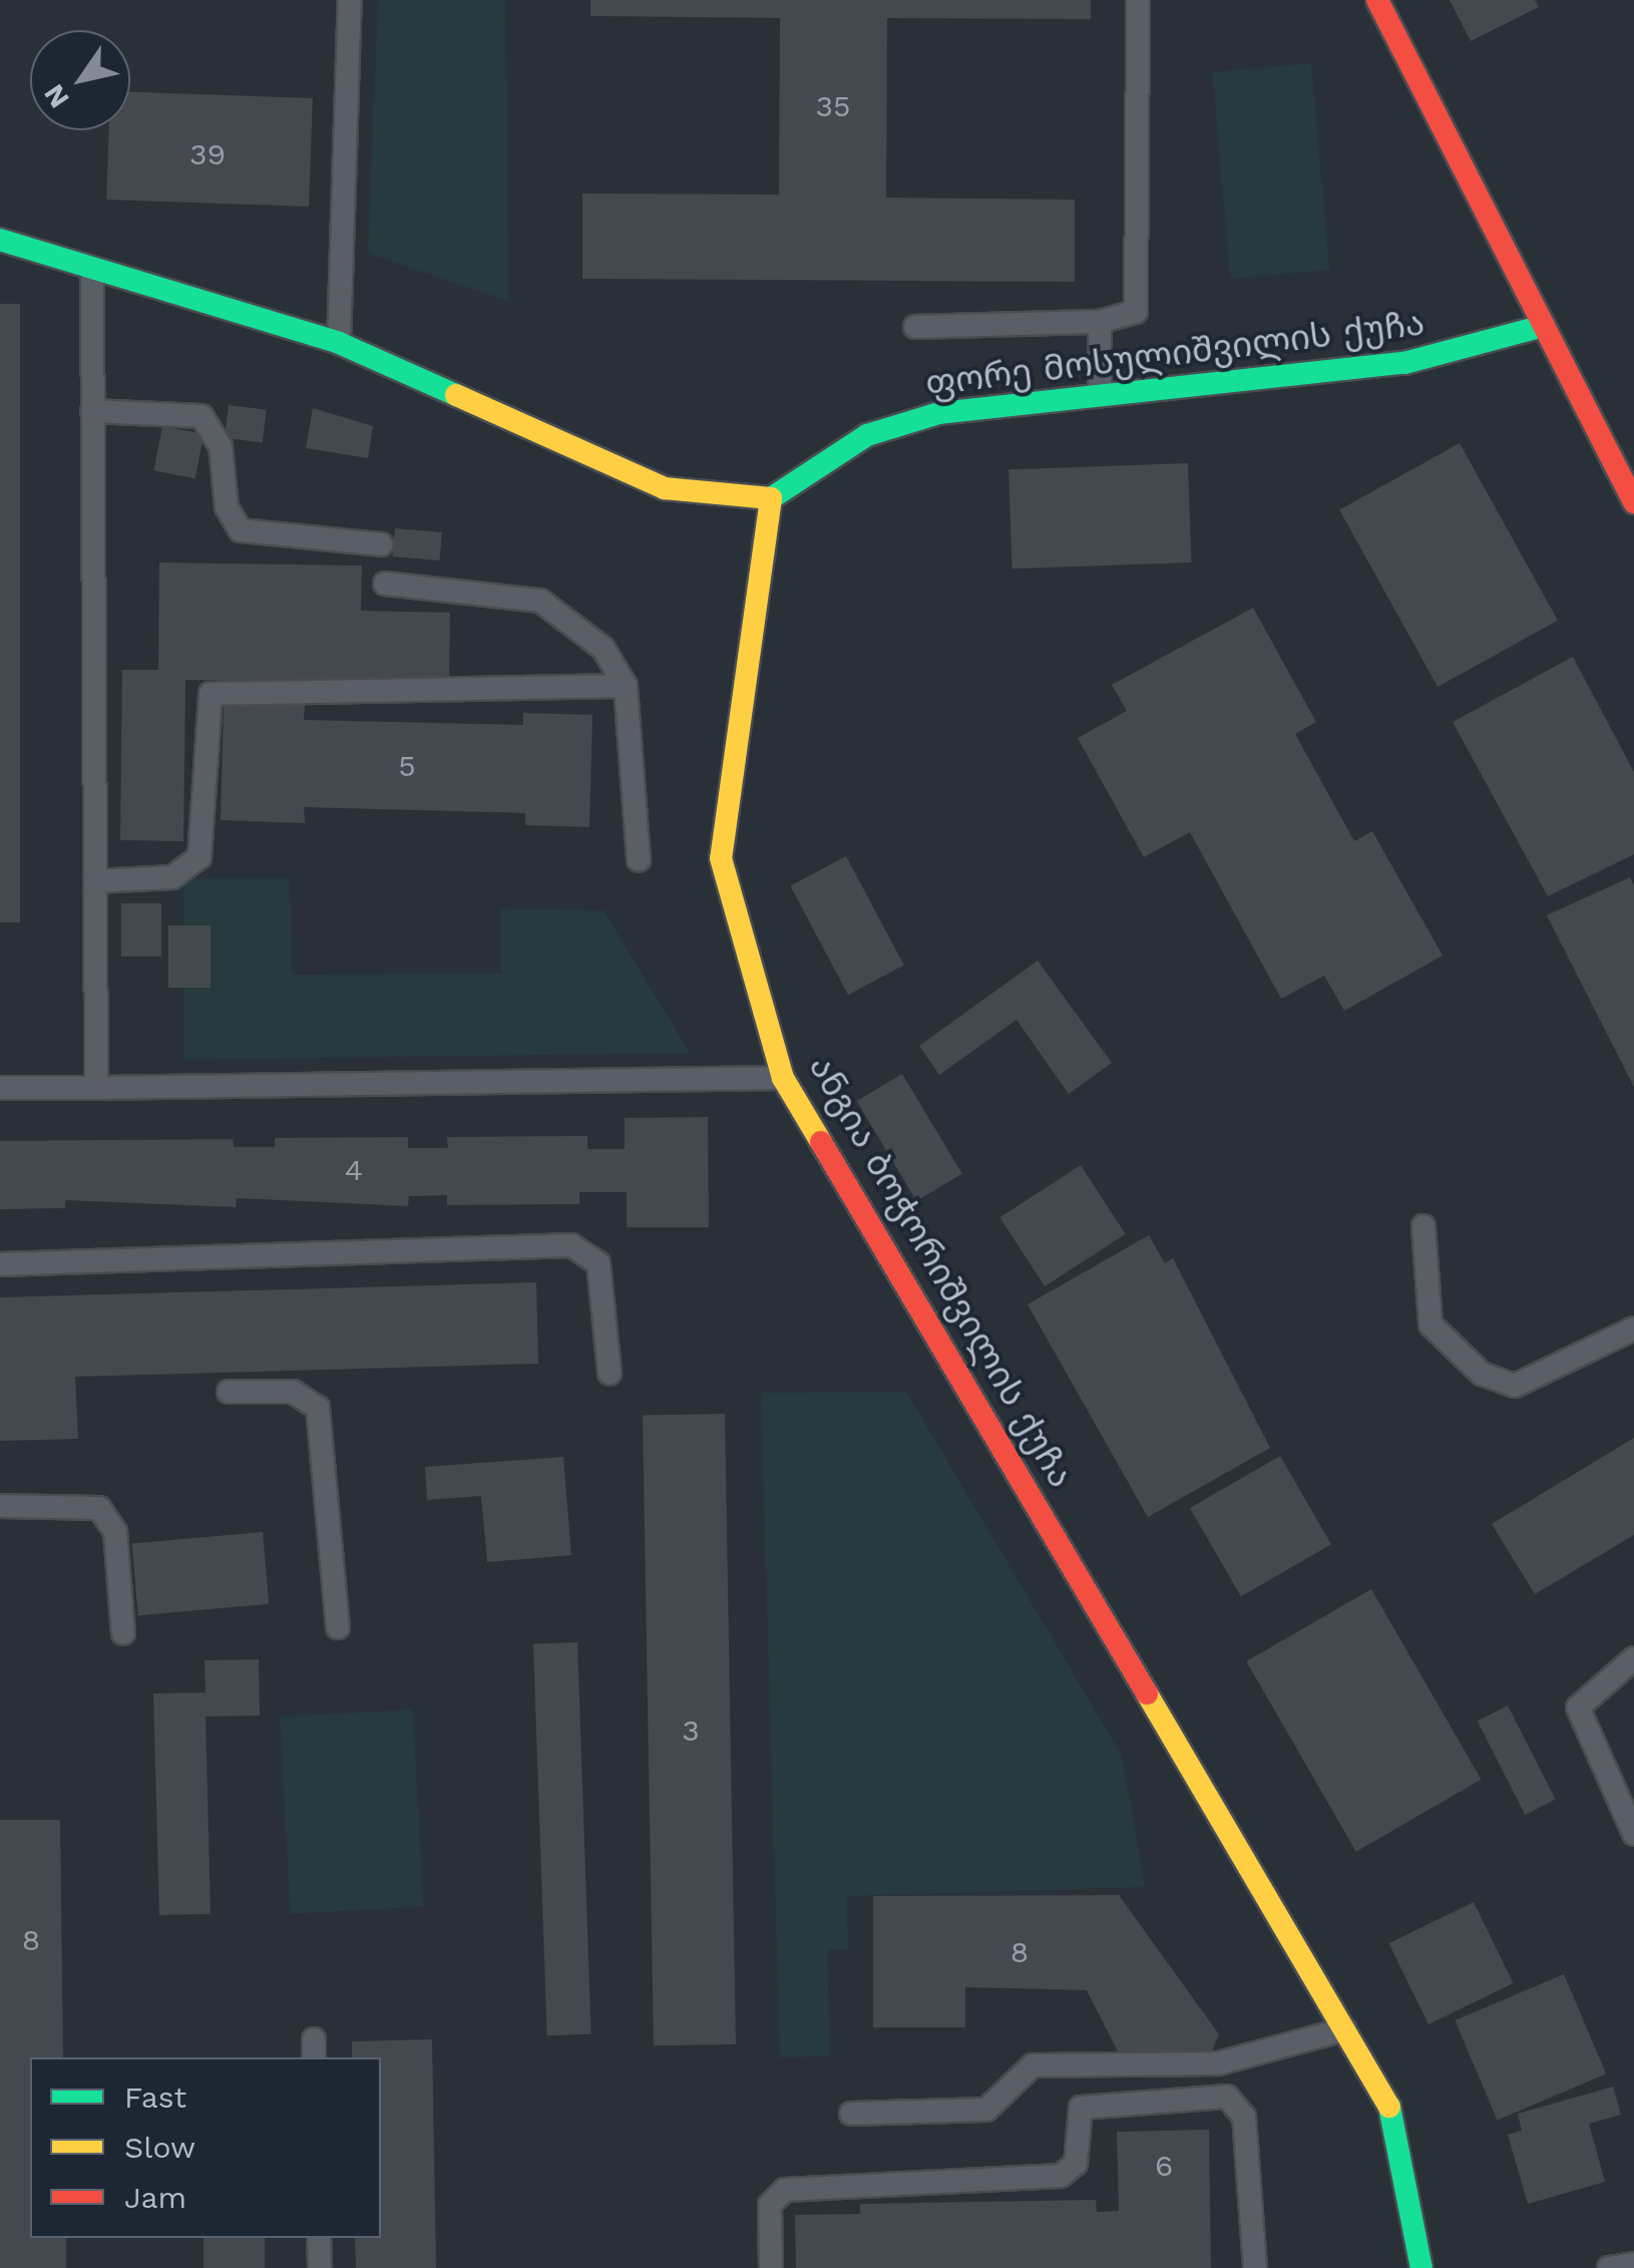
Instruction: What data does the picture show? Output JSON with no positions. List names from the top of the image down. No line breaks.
{"streets":{"street":["ფორე მოსულიშვილის ქუჩა","ანგია ბოჭორიშვილის ქუჩა"]},"crossings":[["ფორე მოსულიშვილის ქუჩა","ანგია ბოჭორიშვილის ქუჩა"]],"house_numbers":["35","39","5","4","3","8","8","6"],"legend":["Fast","Slow","Jam"],"north":"bottom left"}
